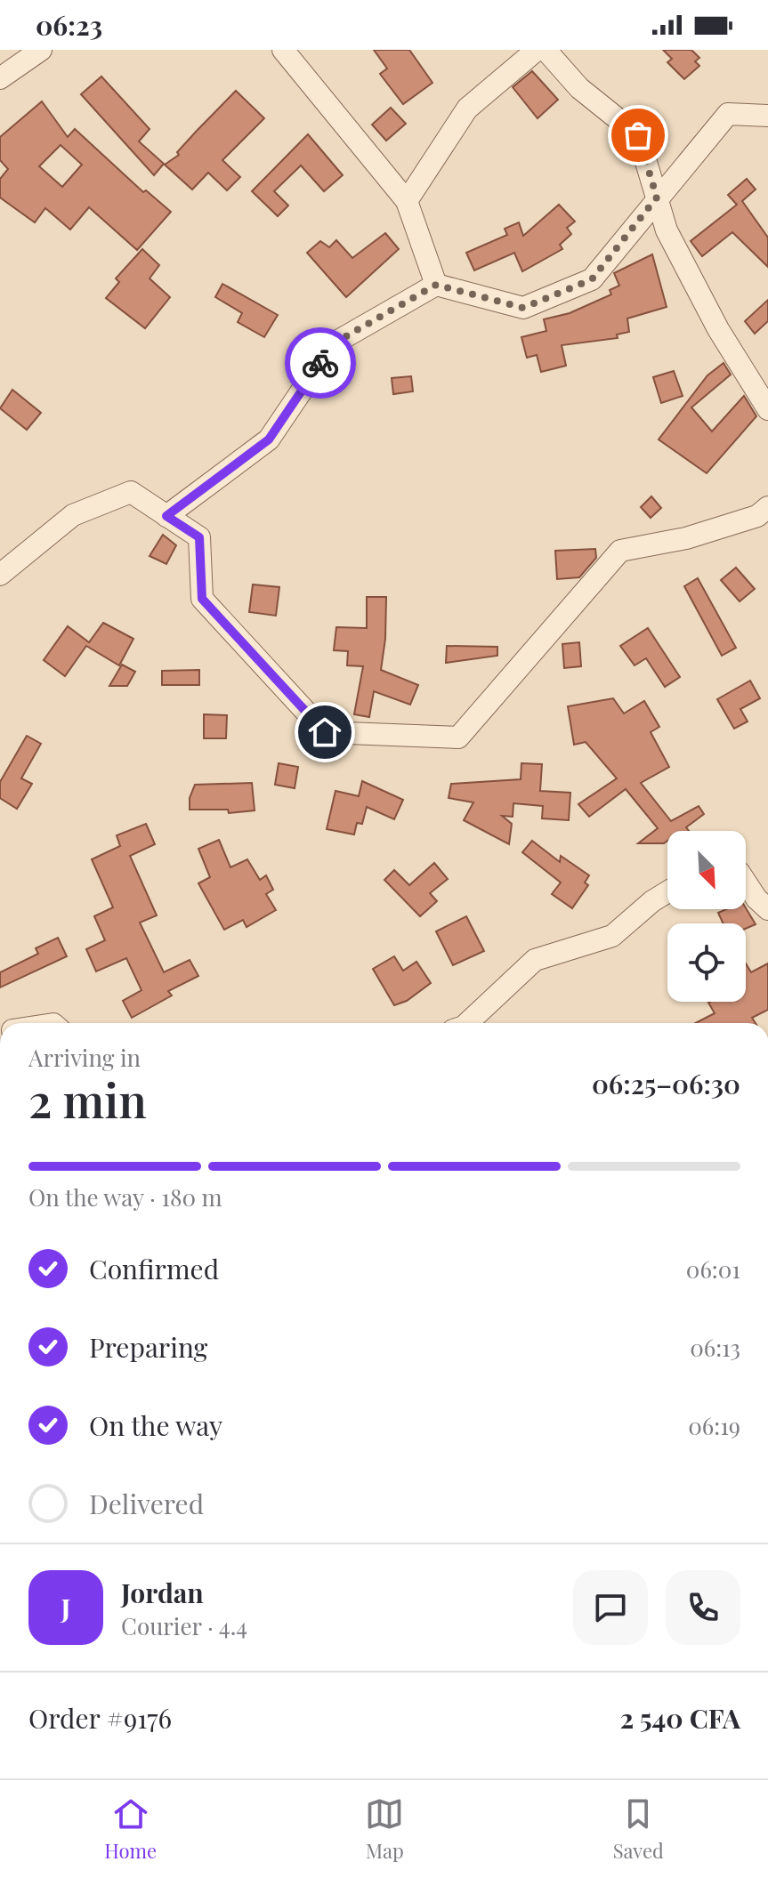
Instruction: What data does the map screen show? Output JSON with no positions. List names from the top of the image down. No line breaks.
{"north":"bottom right","page":{"status":"06:23","heading":["2 min","Arriving in","06:25–06:30"],"panel":["Jordan","Courier · 4.4","Order #9176","2 540 CFA"],"bar":"On the way · 180 m","list":[["Confirmed","06:01"],["Preparing","06:13"],["On the way","06:19"],"Delivered"],"round":"J","tabs":["Home","Map","Saved"]}}
